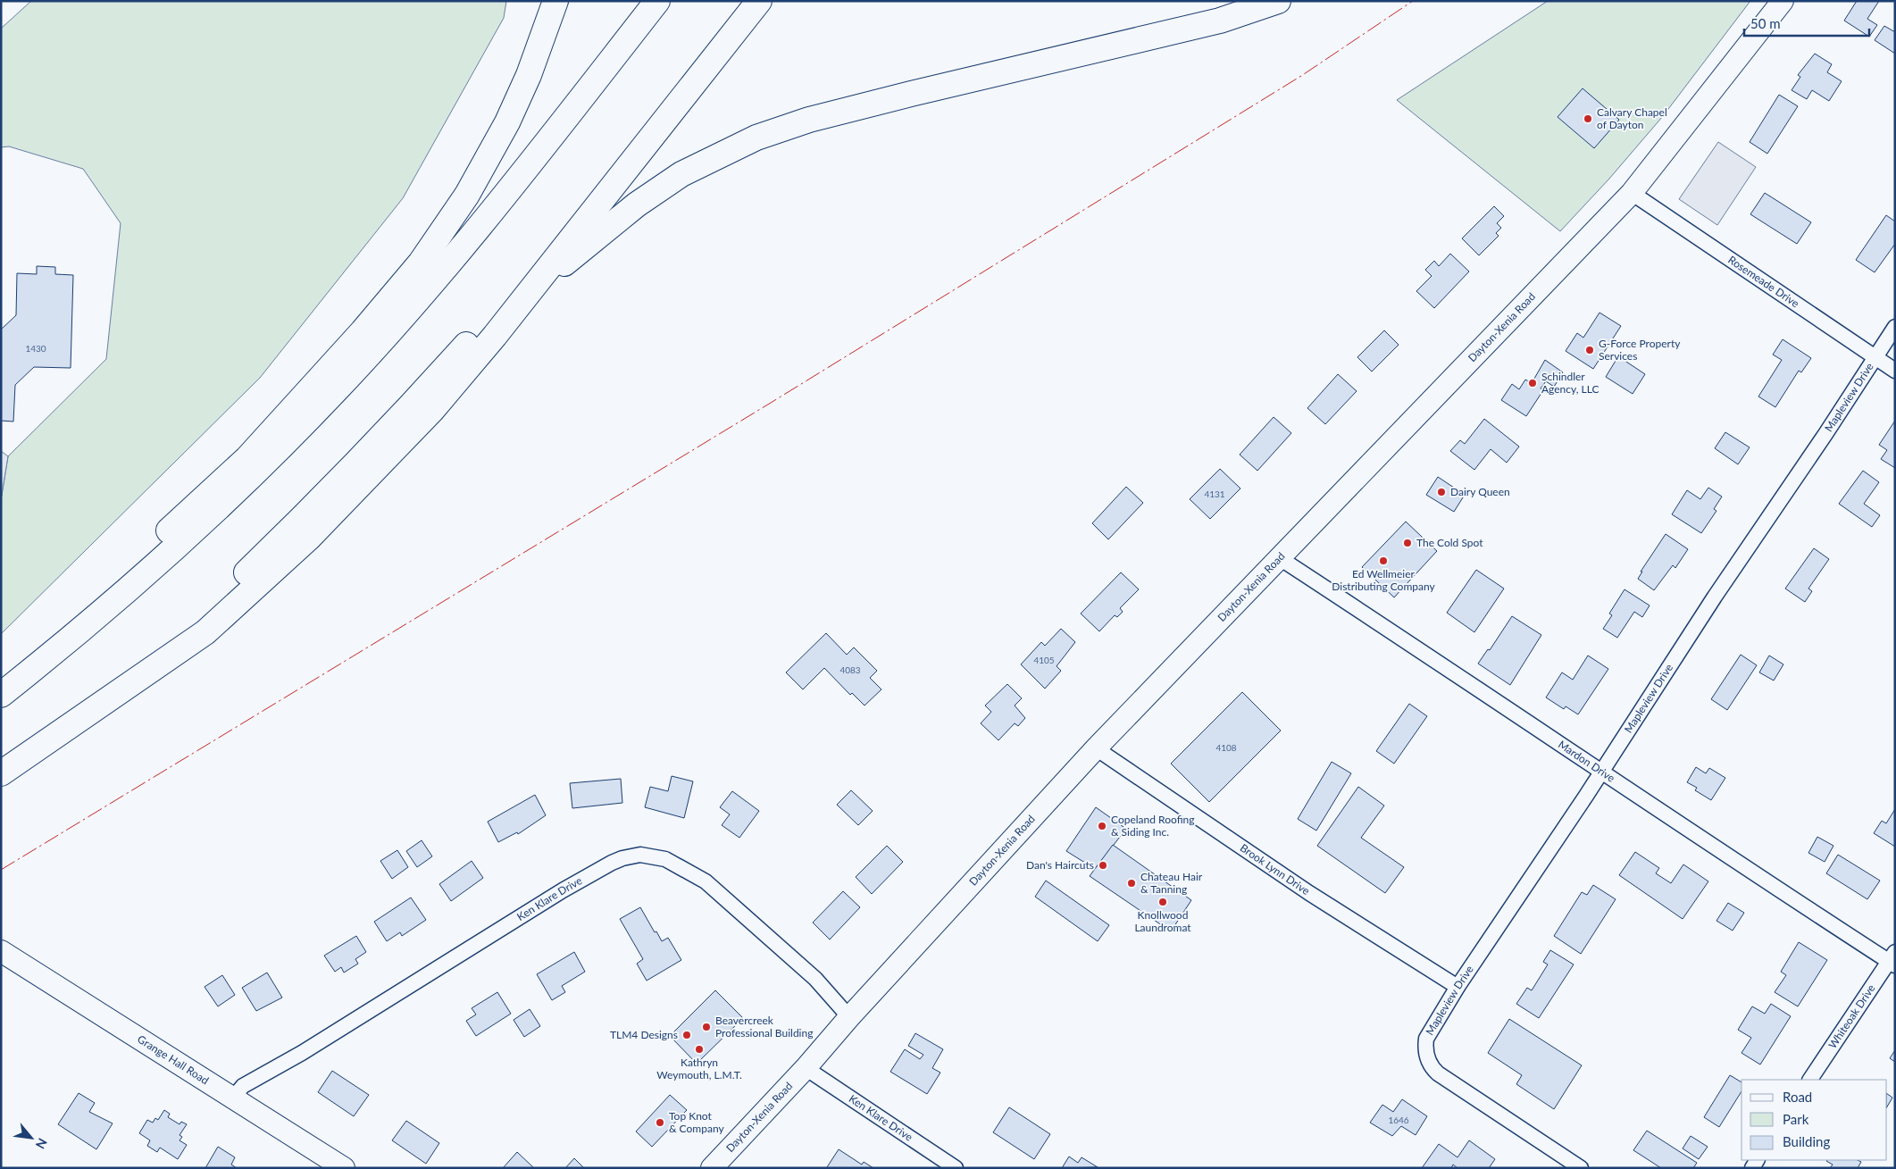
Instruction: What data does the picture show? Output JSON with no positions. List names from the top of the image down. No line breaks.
{"streets":{"main road":["Dayton-Xenia Road","Grange Hall Road"],"street":["Rosemeade Drive","Mapleview Drive","Mardon Drive","Brook Lynn Drive","Ken Klare Drive","Whiteoak Drive"]},"crossings":[["Rosemeade Drive","Dayton-Xenia Road"],["Rosemeade Drive","Mapleview Drive"],["Dayton-Xenia Road","Mardon Drive"],["Dayton-Xenia Road","Brook Lynn Drive"],["Dayton-Xenia Road","Ken Klare Drive"],["Mapleview Drive","Mardon Drive"],["Mapleview Drive","Brook Lynn Drive"],["Mardon Drive","Whiteoak Drive"],["Ken Klare Drive","Grange Hall Road"]],"places":["Calvary Chapel of Dayton","G-Force Property Services","Schindler Agency, LLC","Dairy Queen","The Cold Spot","Ed Wellmeier Distributing Company","Copeland Roofing & Siding Inc.","Dan's Haircuts","Chateau Hair & Tanning","Knollwood Laundromat","Beavercreek Professional Building","TLM4 Designs","Kathryn Weymouth, L.M.T.","Top Knot & Company"],"house_numbers":["1430","4131","4105","4083","4108","1646"],"legend":["Road","Park","Building"],"scale_bar":"50 m","north":"bottom right"}
